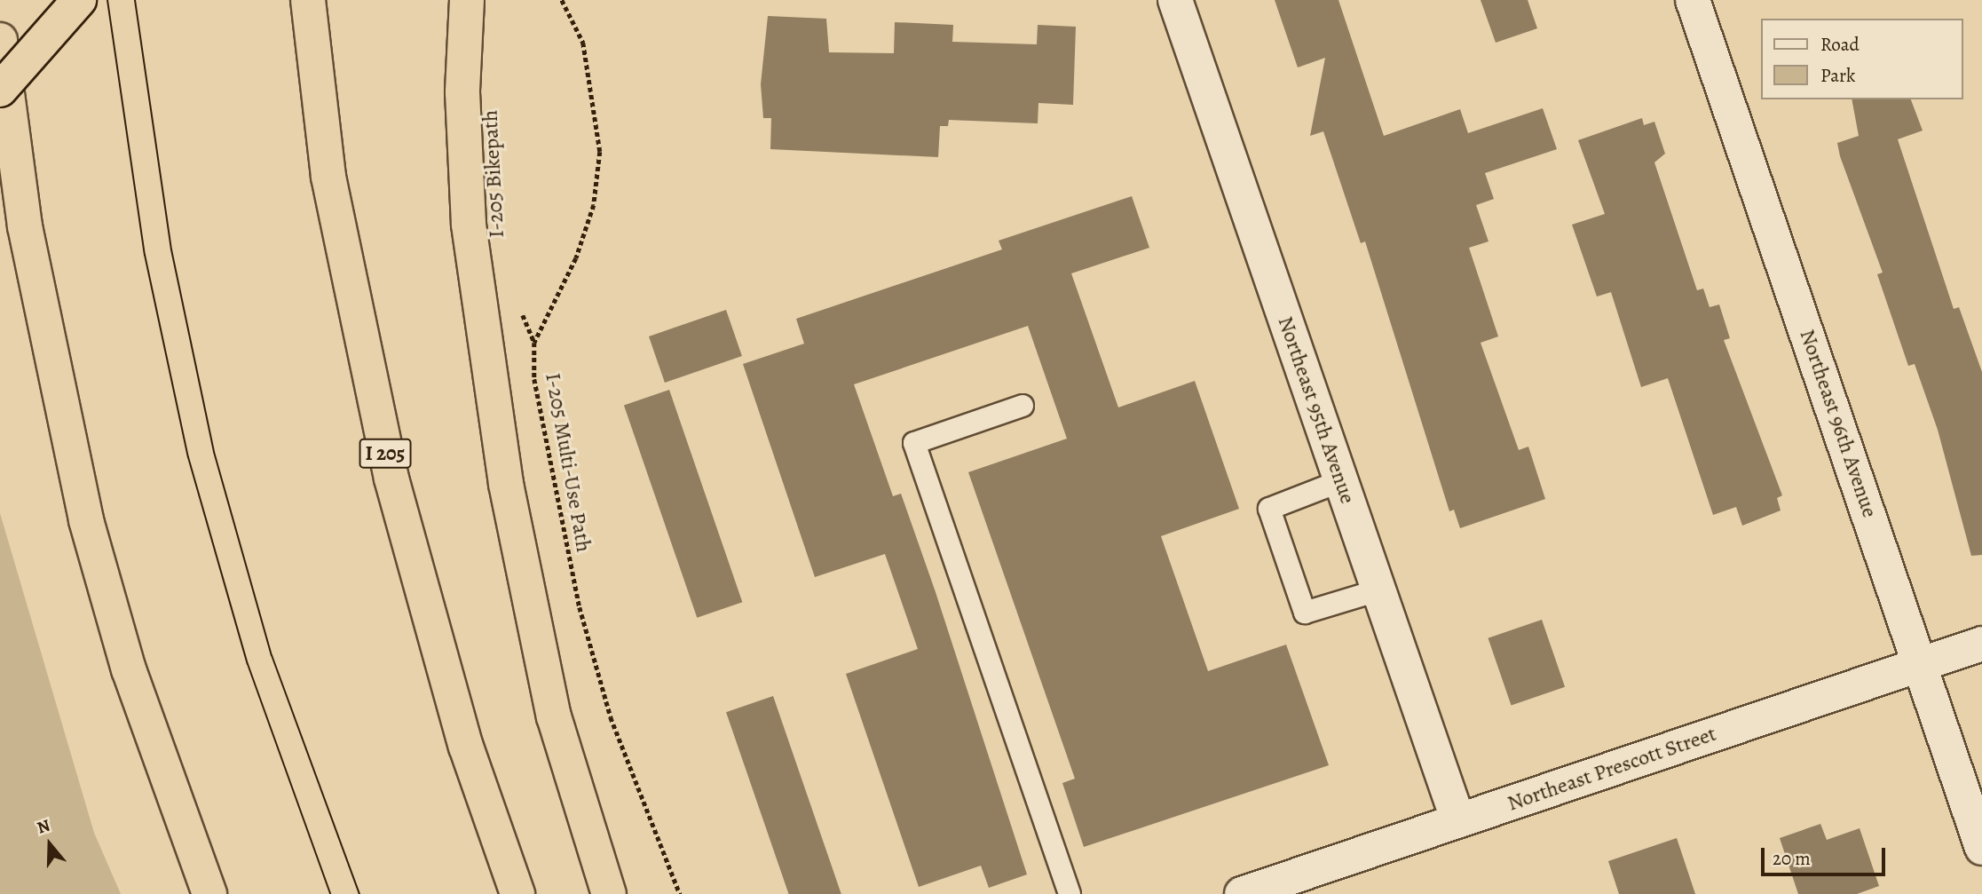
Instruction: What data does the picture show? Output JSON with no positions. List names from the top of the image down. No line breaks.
{"streets":{"main road":["I 205"],"street":["Northeast 95th Avenue","Northeast 96th Avenue","Northeast Prescott Street"],"path":["I-205 Multi-Use Path"]},"crossings":[["Northeast 95th Avenue","Northeast Prescott Street"],["Northeast 96th Avenue","Northeast Prescott Street"]],"legend":["Road","Park"],"scale_bar":"20 m","north":"top"}
